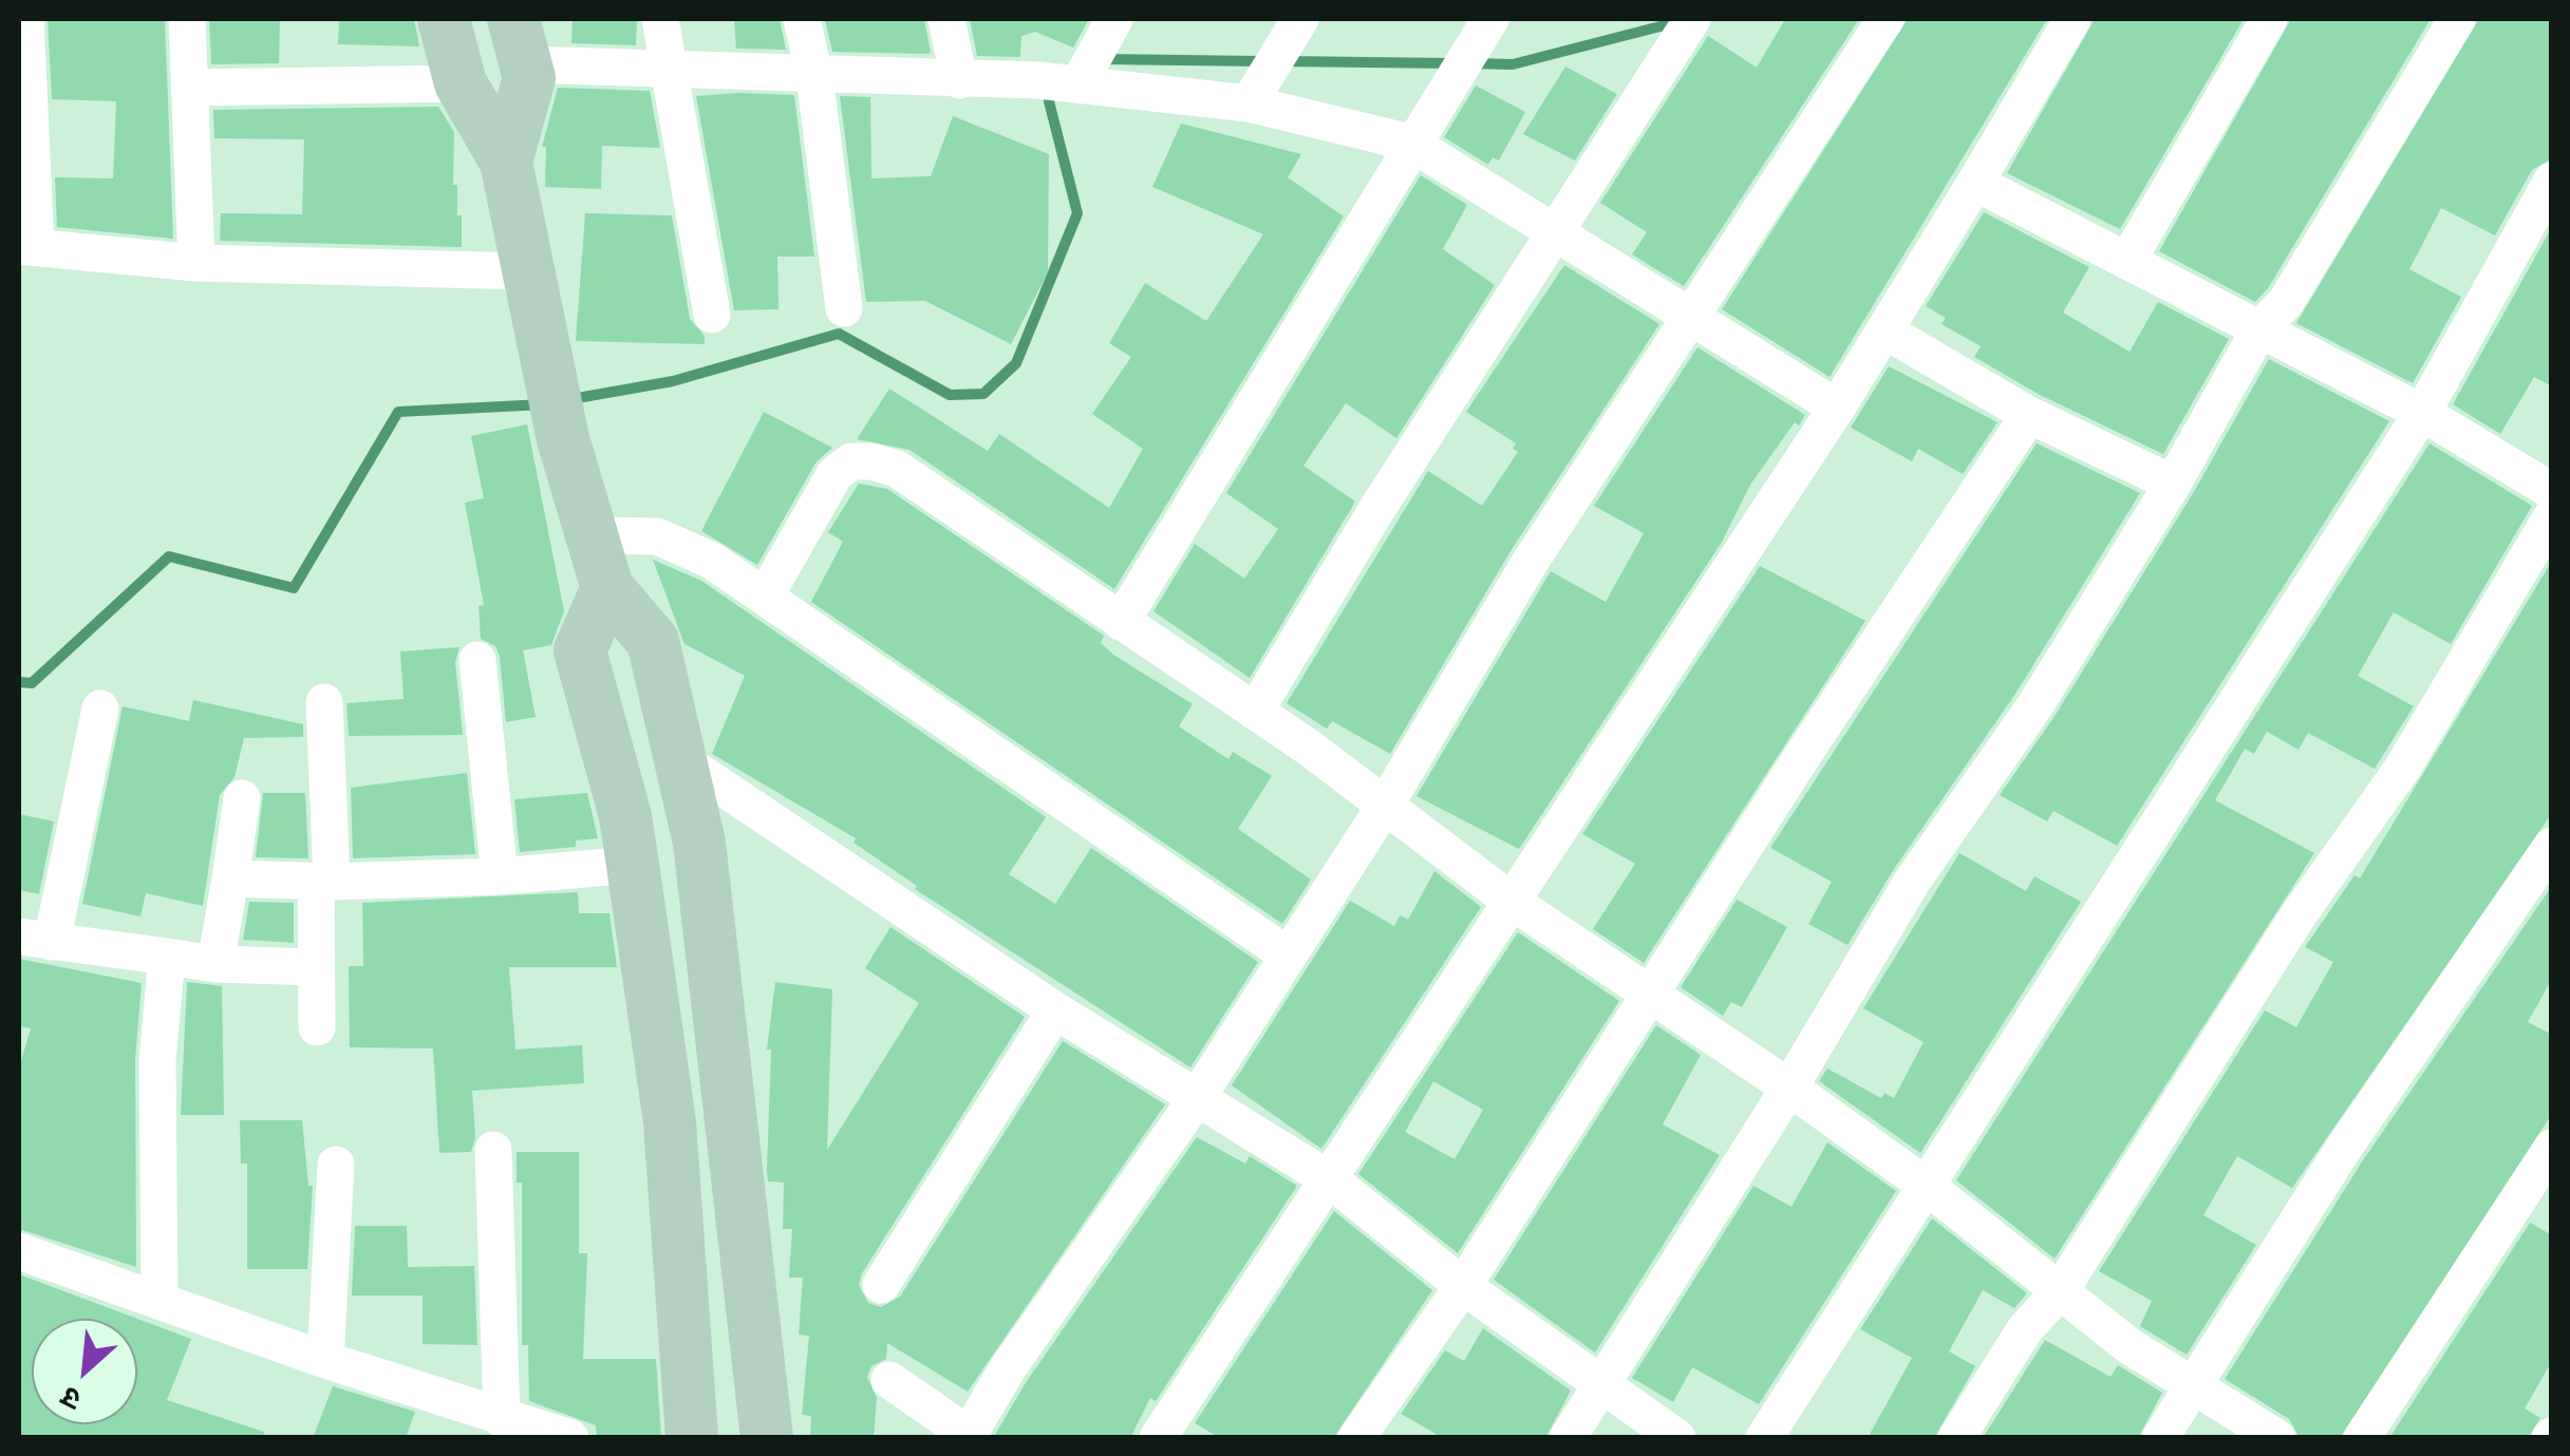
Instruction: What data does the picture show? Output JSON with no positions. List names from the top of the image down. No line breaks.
{"north":"bottom left"}
